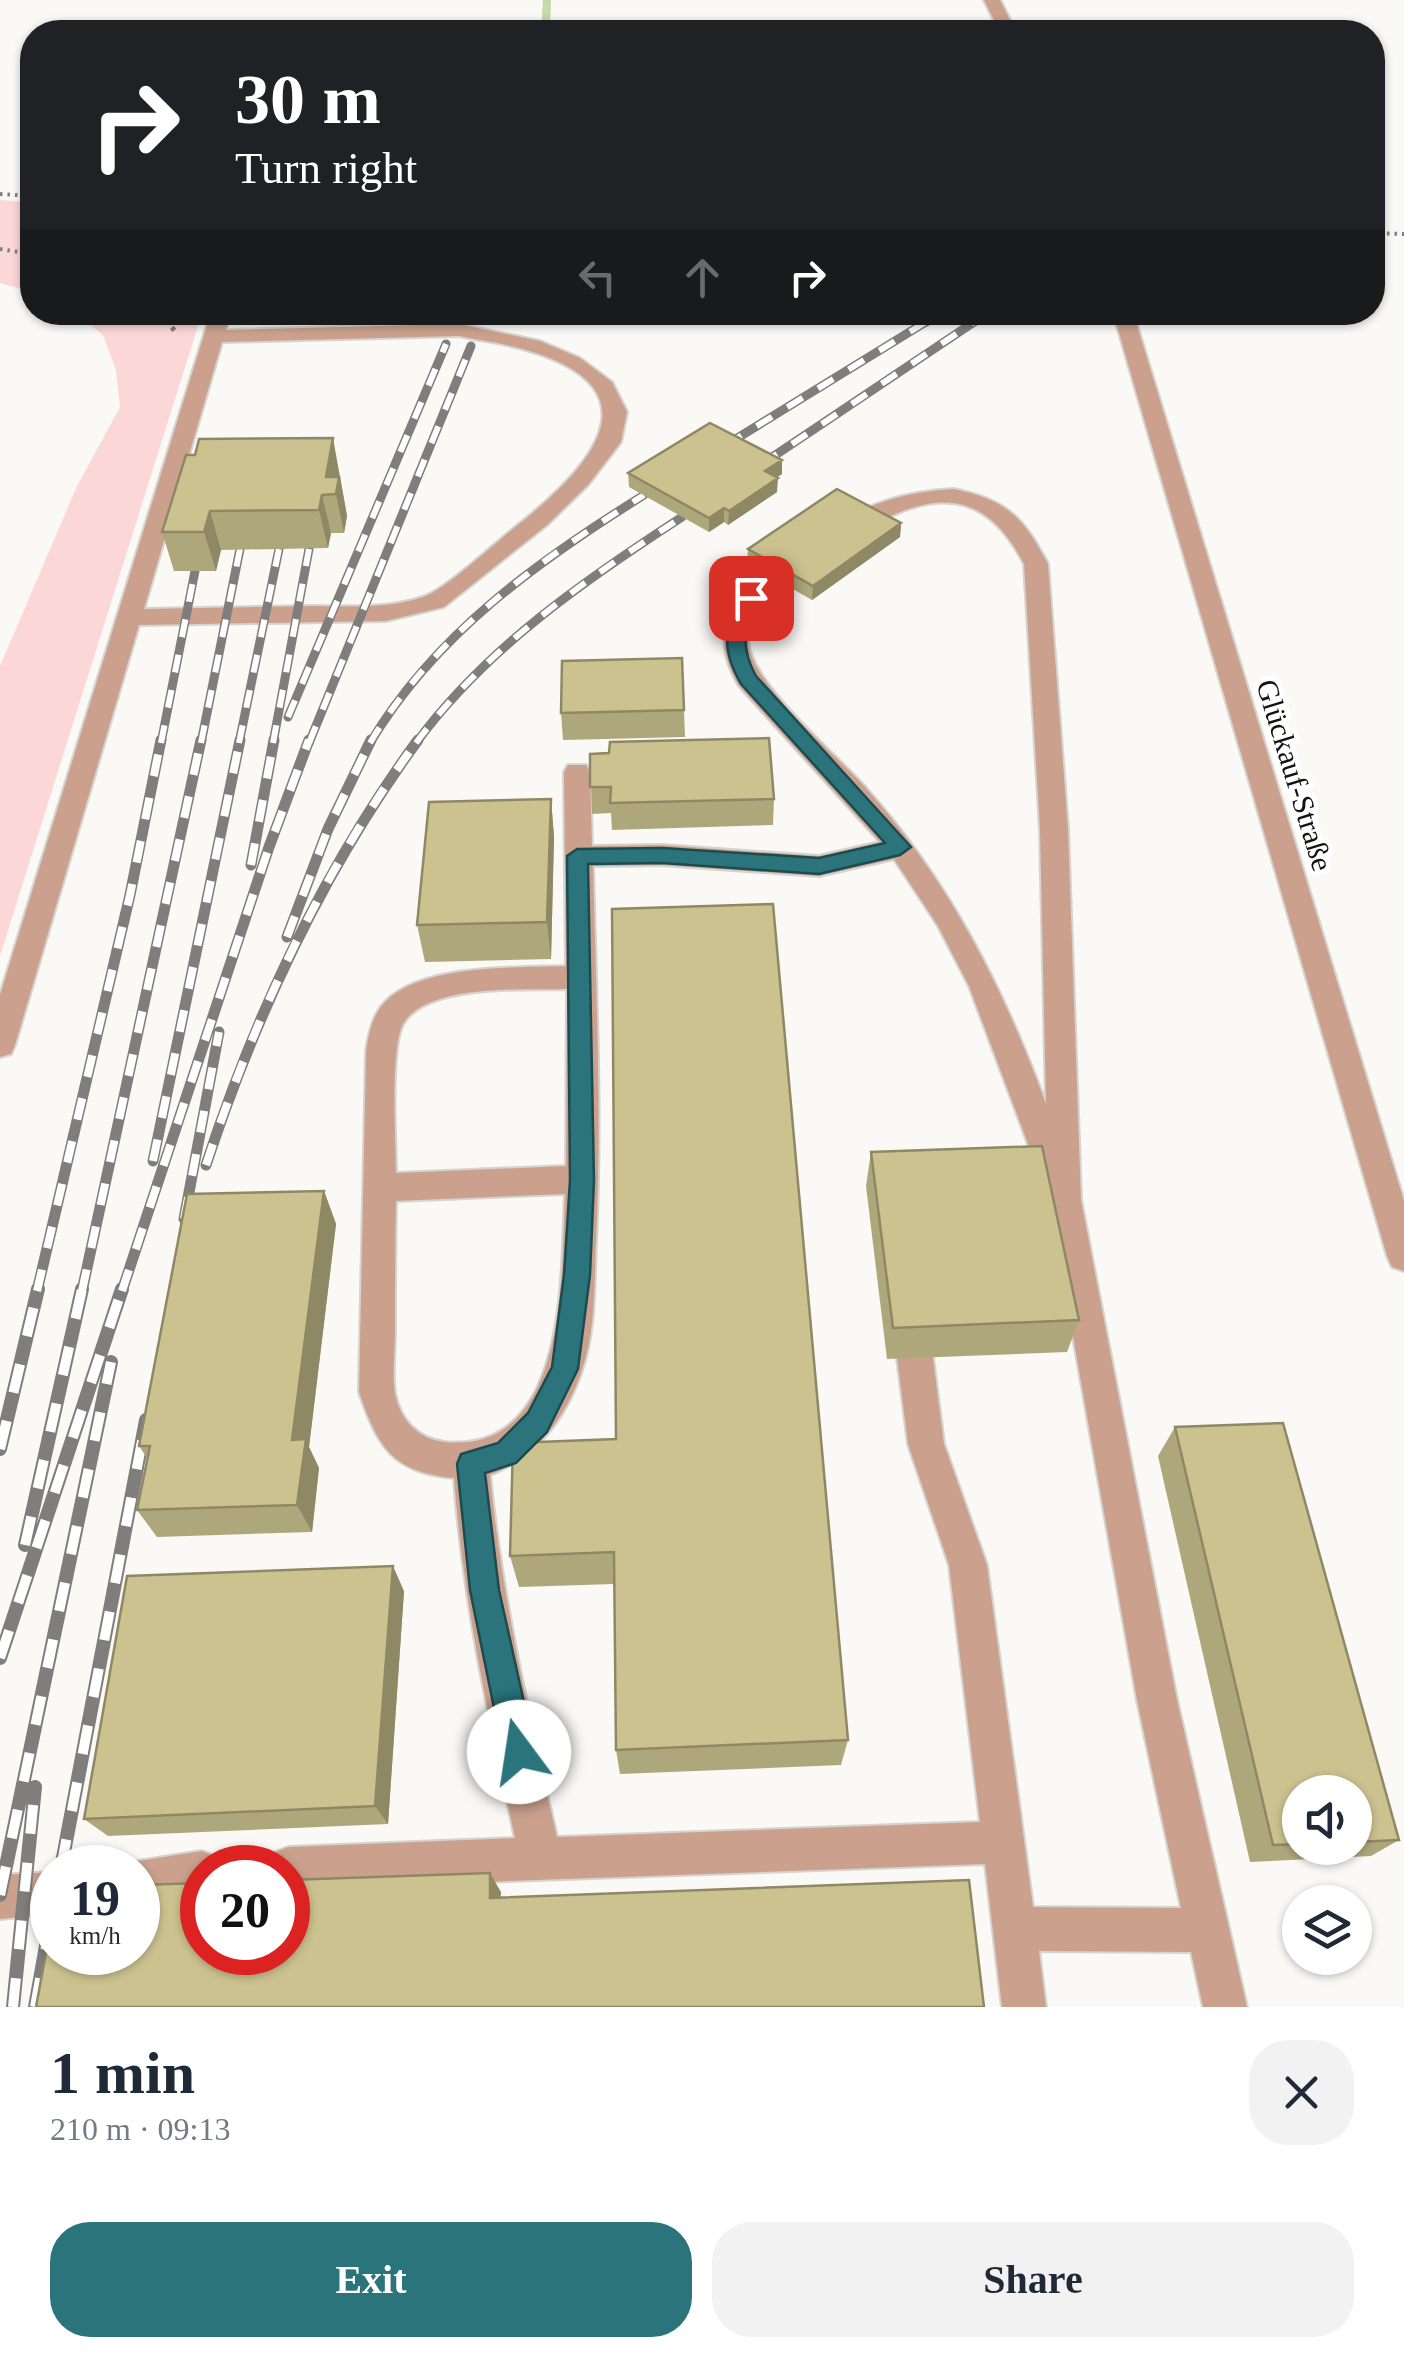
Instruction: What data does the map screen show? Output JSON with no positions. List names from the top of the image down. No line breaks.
{"streets":{"street":["Glückauf-Straße"]},"page":{"turn":["30 m","Turn right"],"speed":"19 km/h","limit":"20","heading":["1 min","210 m · 09:13"],"buttons":["Exit","Share"]}}
